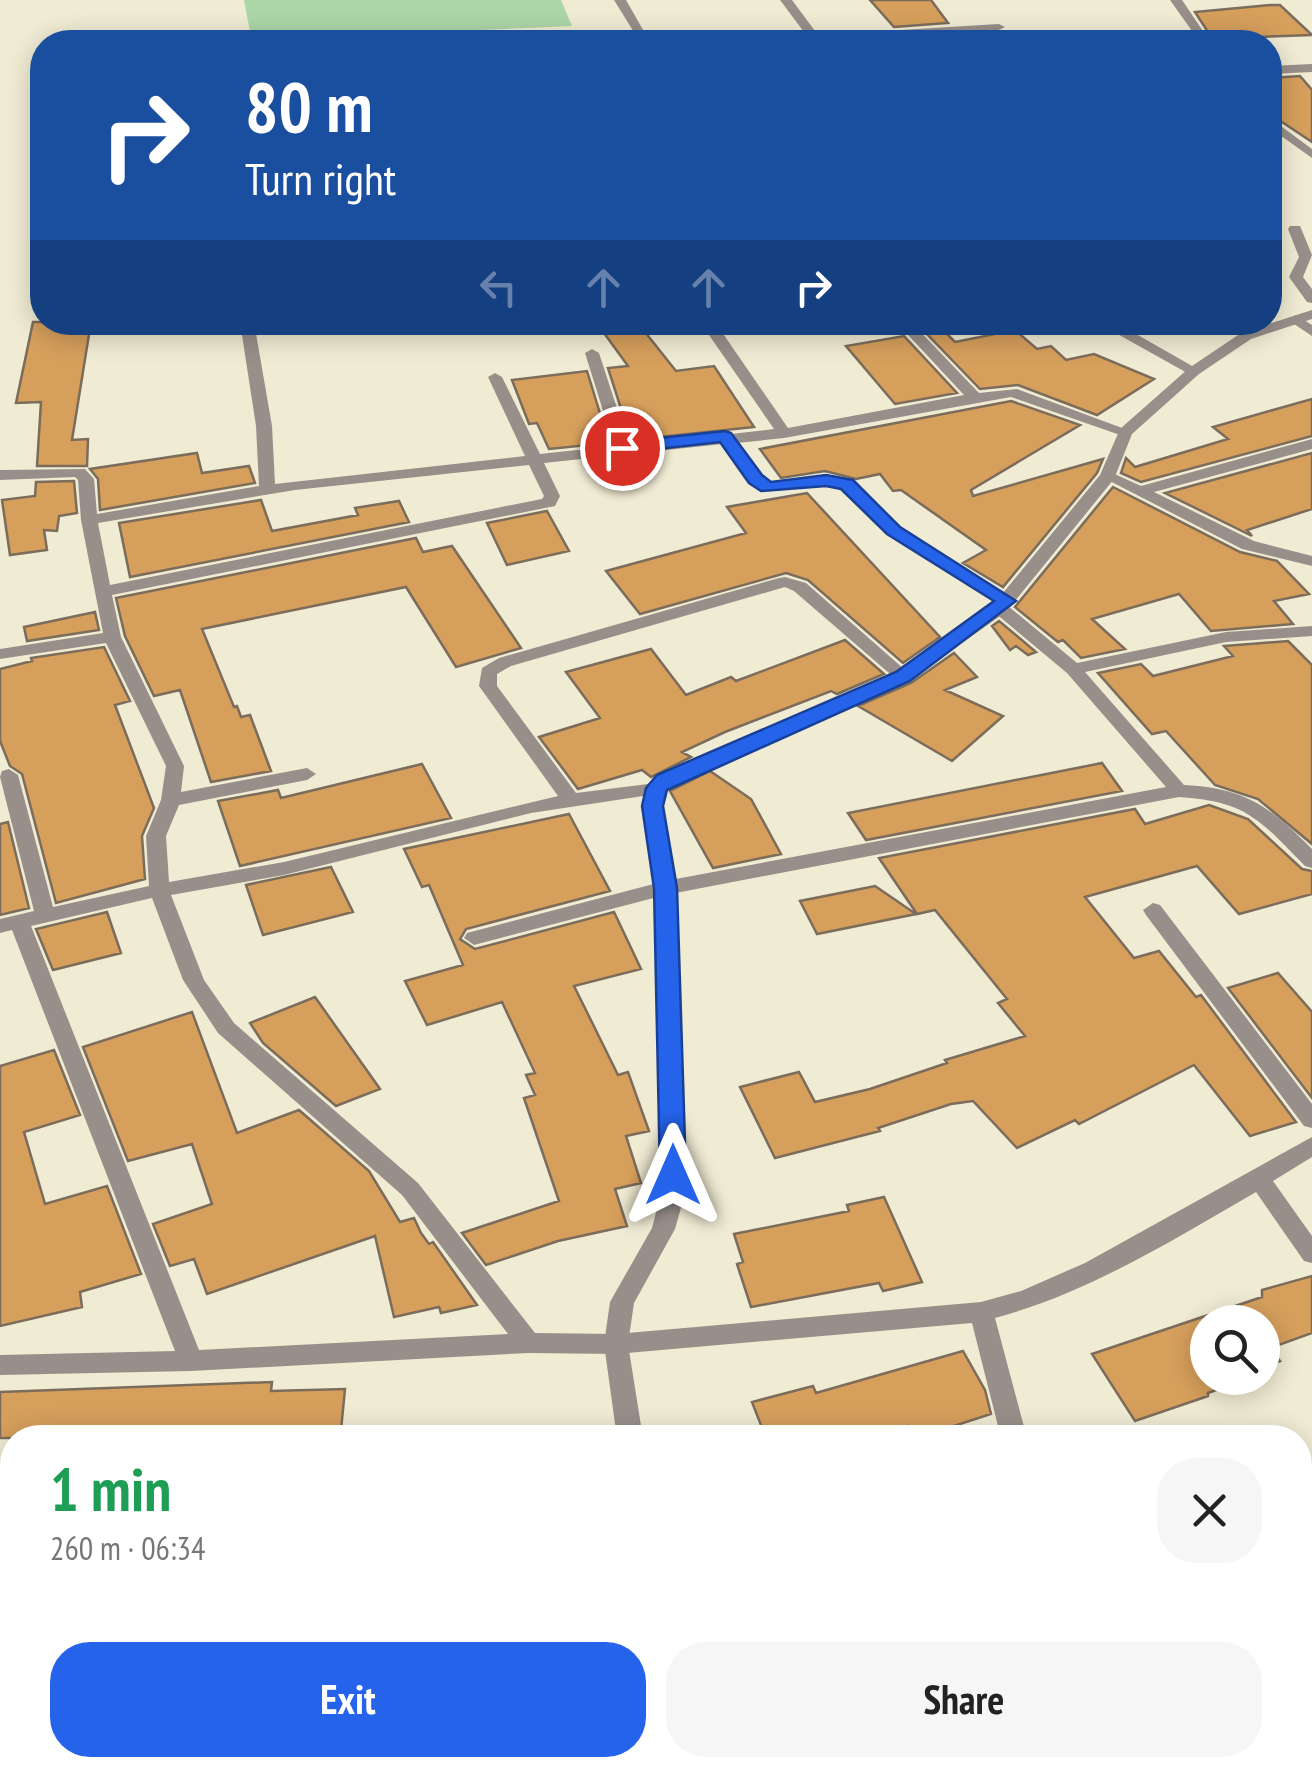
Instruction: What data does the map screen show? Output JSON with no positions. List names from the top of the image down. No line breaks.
{"page":{"turn":["80 m","Turn right"],"heading":["1 min","260 m · 06:34"],"buttons":["Exit","Share"]}}
